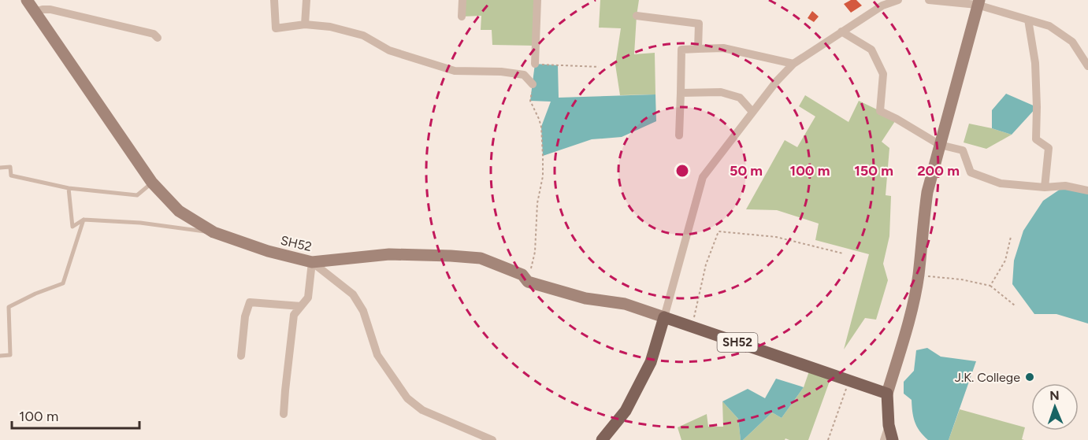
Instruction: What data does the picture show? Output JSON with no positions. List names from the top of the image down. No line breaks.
{"streets":{"main road":["SH52"]},"places":["J.K. College"],"scale_bar":"100 m","north":"top","rings":["50 m","100 m","150 m","200 m"]}
